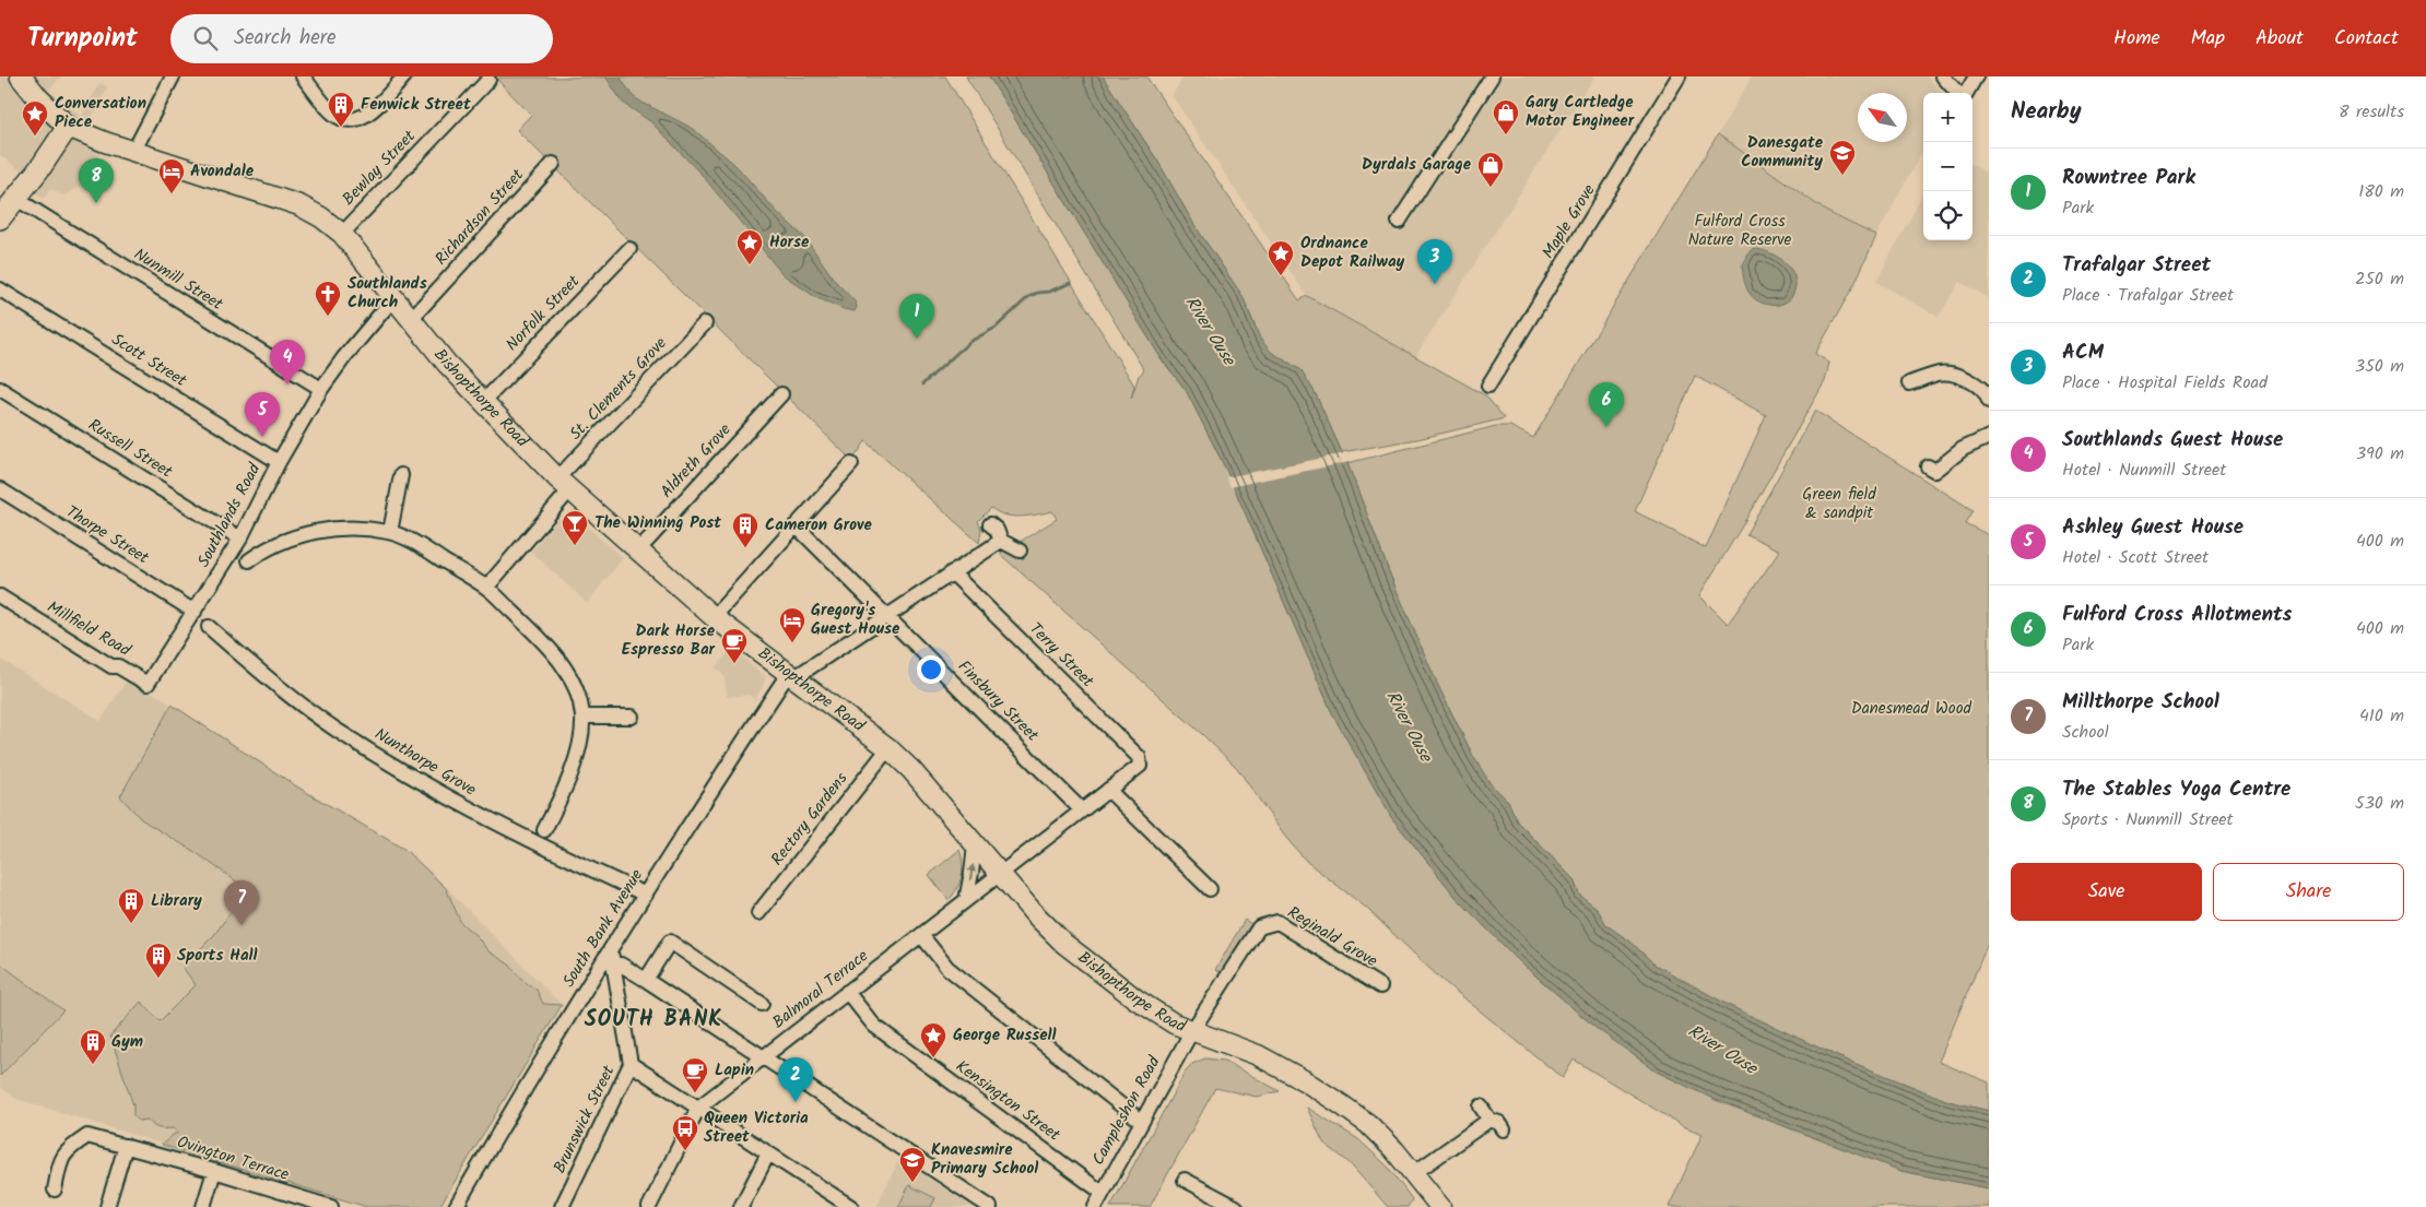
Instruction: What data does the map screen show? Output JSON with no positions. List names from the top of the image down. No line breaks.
{"streets":{"main road":["Bishopthorpe Road"],"street":["Bewlay Street","Richardson Street","Maple Grove","Nunmill Street","Norfolk Street","Scott Street","St. Clements Grove","Russell Street","Aldreth Grove","Southlands Road","Thorpe Street","Millfield Road","Terry Street","Finsbury Street","Nunthorpe Grove","Rectory Gardens","South Bank Avenue","Reginald Grove","Balmoral Terrace","Kensington Street","Campleshon Road","Brunswick Street","Ovington Terrace"]},"crossings":[["Bewlay Street","Bishopthorpe Road"],["Richardson Street","Bishopthorpe Road"],["Nunmill Street","Southlands Road"],["Norfolk Street","Bishopthorpe Road"],["Scott Street","Southlands Road"],["St. Clements Grove","Bishopthorpe Road"],["Bishopthorpe Road","Aldreth Grove"],["Bishopthorpe Road","Southlands Road"],["Bishopthorpe Road","Rectory Gardens"],["Bishopthorpe Road","South Bank Avenue"],["Bishopthorpe Road","Reginald Grove"],["Bishopthorpe Road","Balmoral Terrace"],["Bishopthorpe Road","Campleshon Road"],["Russell Street","Southlands Road"],["Southlands Road","Thorpe Street"],["Southlands Road","Millfield Road"],["Terry Street","Balmoral Terrace"],["Finsbury Street","Balmoral Terrace"],["Nunthorpe Grove","South Bank Avenue"],["South Bank Avenue","Brunswick Street"],["Reginald Grove","Campleshon Road"],["Balmoral Terrace","Kensington Street"],["Kensington Street","Campleshon Road"]],"districts":["SOUTH BANK"],"water":["River Ouse"],"parks":["Fulford Cross Nature Reserve","Green field & sandpit","Danesmead Wood"],"places":{"building":["Fenwick Street","Cameron Grove","Library","Sports Hall","Gym"],"shop":["Gary Cartledge Motor Engineer","Dyrdals Garage"],"place":["Conversation Piece","Horse","Ordnance Depot Railway","George Russell"],"school or university":["Danesgate Community","Knavesmire Primary School"],"hotel":["Avondale","Gregory's Guest House"],"church":["Southlands Church"],"bar":["The Winning Post"],"cafe":["Dark Horse Espresso Bar","Lapin"],"bus stop":["Queen Victoria Street"]},"north":"top left","page":{"header":"Turnpoint","search":"Search here","nav":["Home","Map","About","Contact"],"heading":["Nearby","8 results"],"map_buttons":["+","−"],"list":[{"mark":"1","name":"Rowntree Park","note":"Park","value":"180 m"},{"mark":"2","name":"Trafalgar Street","note":"Place · Trafalgar Street","value":"250 m"},{"mark":"3","name":"ACM","note":"Place · Hospital Fields Road","value":"350 m"},{"mark":"4","name":"Southlands Guest House","note":"Hotel · Nunmill Street","value":"390 m"},{"mark":"5","name":"Ashley Guest House","note":"Hotel · Scott Street","value":"400 m"},{"mark":"6","name":"Fulford Cross Allotments","note":"Park","value":"400 m"},{"mark":"7","name":"Millthorpe School","note":"School","value":"410 m"},{"mark":"8","name":"The Stables Yoga Centre","note":"Sports · Nunmill Street","value":"530 m"}],"pins":["8","3","1","4","6","5","7","2"],"buttons":["Save","Share"]}}
